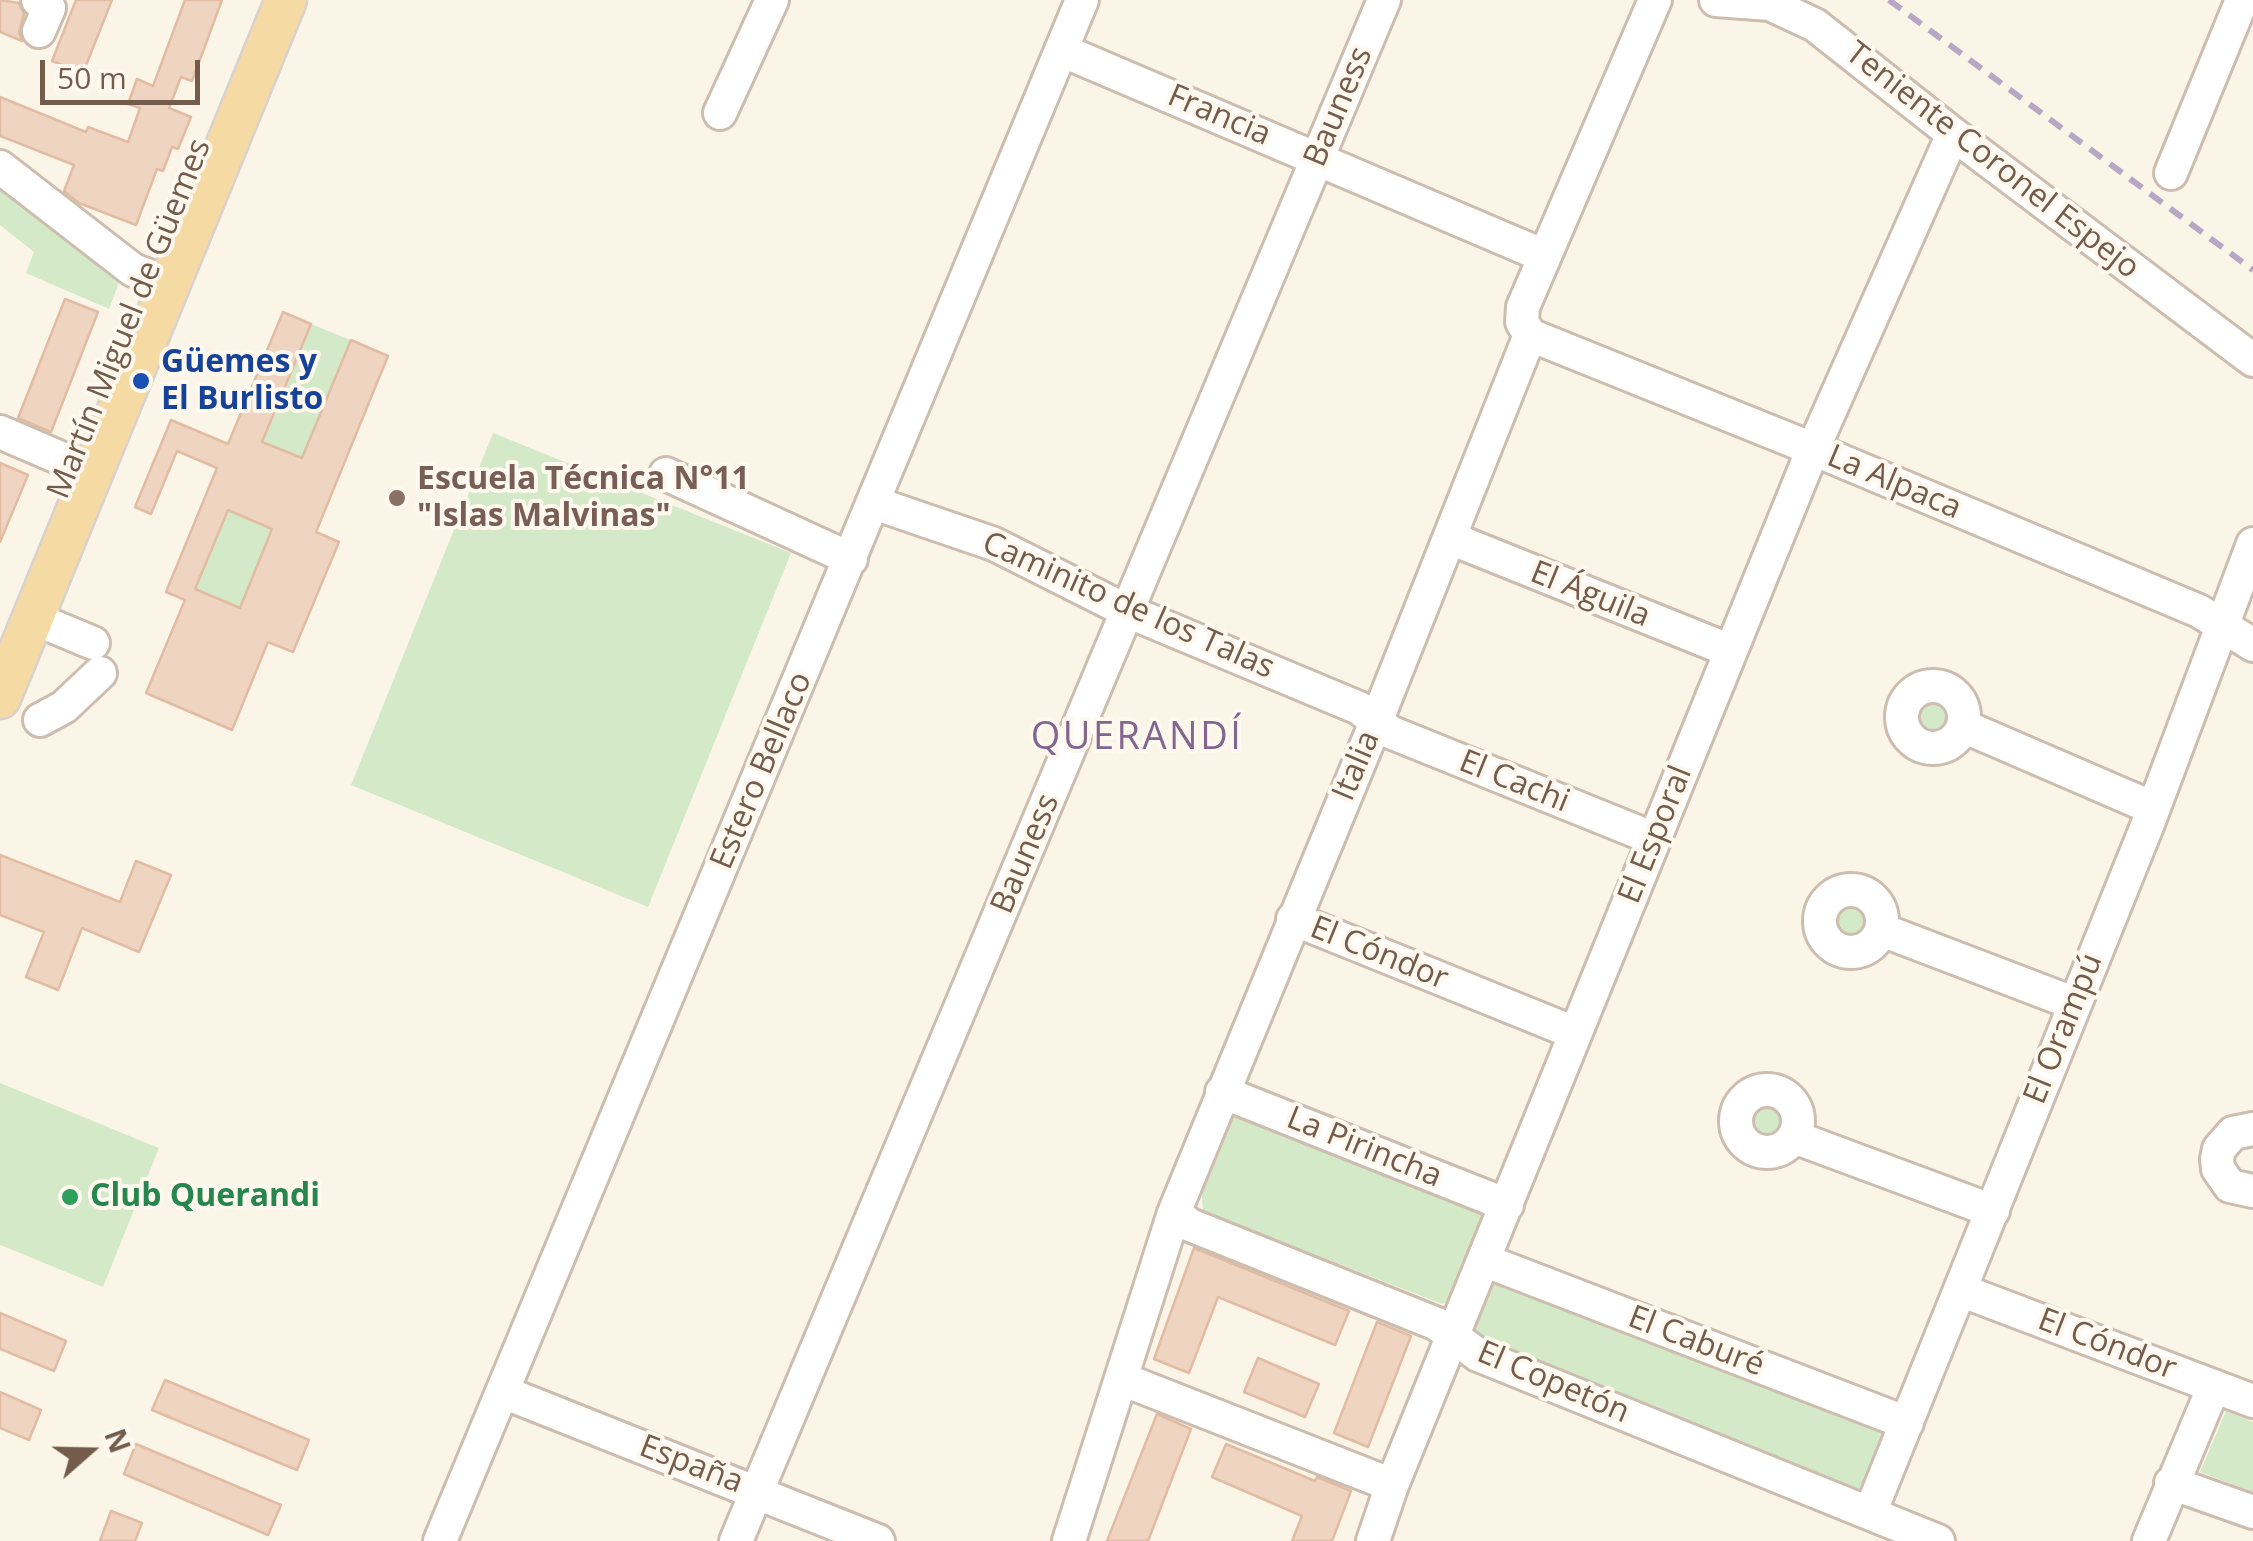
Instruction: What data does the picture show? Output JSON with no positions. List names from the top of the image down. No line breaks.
{"streets":{"main road":["Martín Miguel de Güemes"],"street":["Bauness","Francia","Teniente Coronel Espejo","La Alpaca","El Águila","Caminito de los Talas","Italia","Estero Bellaco","El Cachi","El Esporal","El Cóndor","El Orampú","La Pirincha","El Caburé","El Copetón","España"]},"crossings":[["Bauness","Francia"],["Bauness","Caminito de los Talas"],["Bauness","España"],["Francia","Italia"],["Francia","Estero Bellaco"],["Teniente Coronel Espejo","El Esporal"],["La Alpaca","Italia"],["La Alpaca","El Esporal"],["La Alpaca","El Orampú"],["El Águila","Italia"],["El Águila","El Esporal"],["Caminito de los Talas","Italia"],["Caminito de los Talas","Estero Bellaco"],["Caminito de los Talas","El Cachi"],["Italia","El Cachi"],["Italia","El Cóndor"],["Italia","La Pirincha"],["Italia","El Copetón"],["Estero Bellaco","España"],["El Cachi","El Esporal"],["El Esporal","El Cóndor"],["El Esporal","La Pirincha"],["El Esporal","El Caburé"],["El Esporal","El Copetón"],["El Cóndor","El Orampú"],["El Orampú","El Caburé"],["El Orampú","El Copetón"]],"districts":["QUERANDÍ"],"places":["Güemes y El Burlisto","Escuela Técnica N°11 \"Islas Malvinas\"","Club Querandi"],"scale_bar":"50 m","north":"right"}
